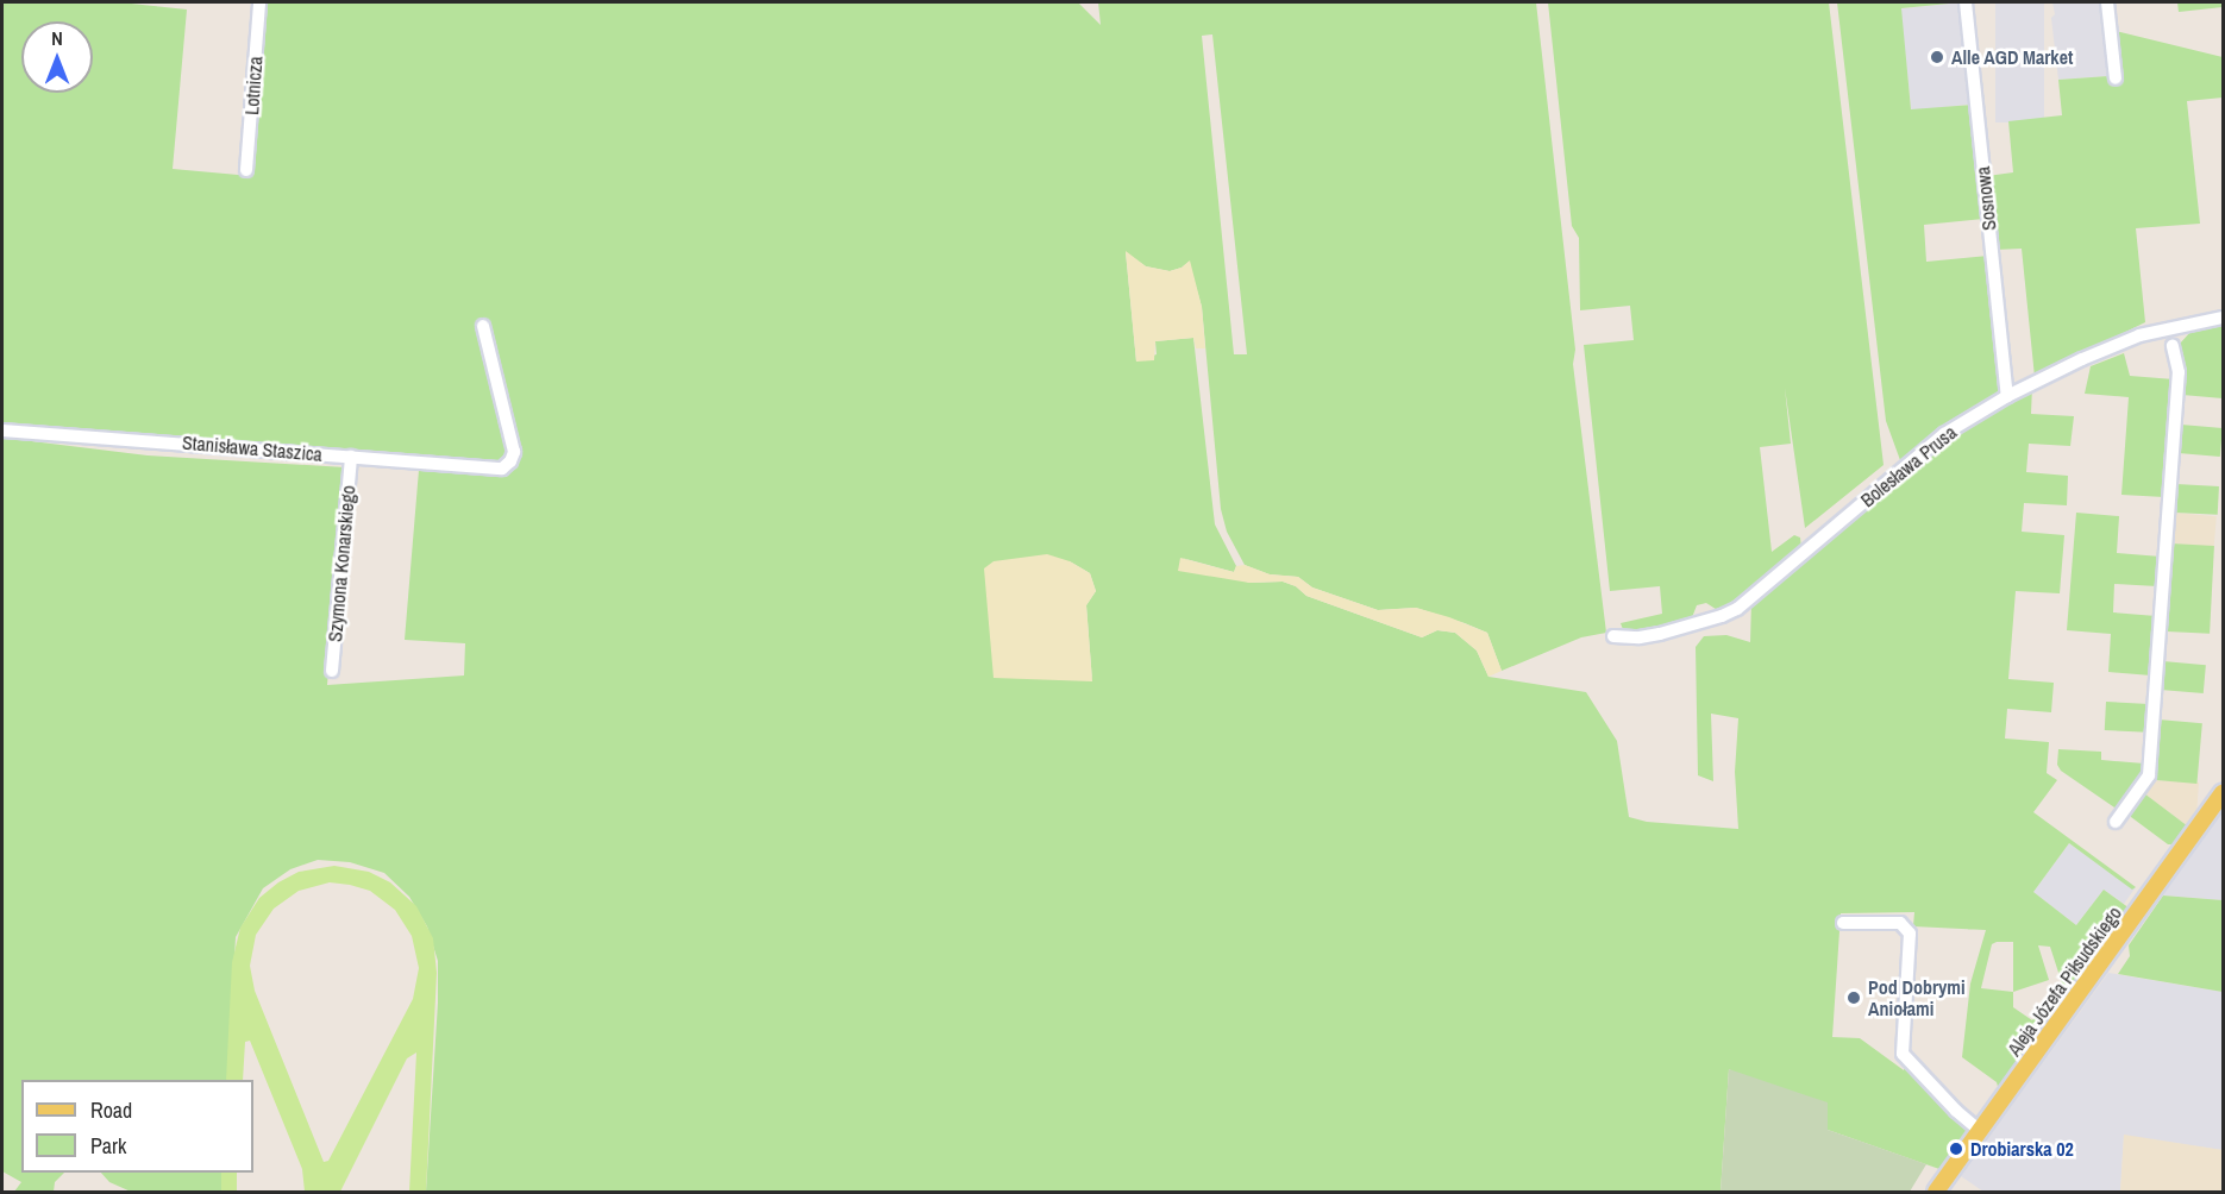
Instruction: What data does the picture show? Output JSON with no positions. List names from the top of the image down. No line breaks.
{"streets":{"main road":["Aleja Józefa Piłsudskiego"],"street":["Lotnicza","Sosnowa","Stanisława Staszica","Bolesława Prusa","Szymona Konarskiego"]},"crossings":[["Sosnowa","Bolesława Prusa"],["Stanisława Staszica","Szymona Konarskiego"]],"places":["Alle AGD Market","Pod Dobrymi Aniołami","Drobiarska 02"],"legend":["Road","Park"],"north":"top"}
